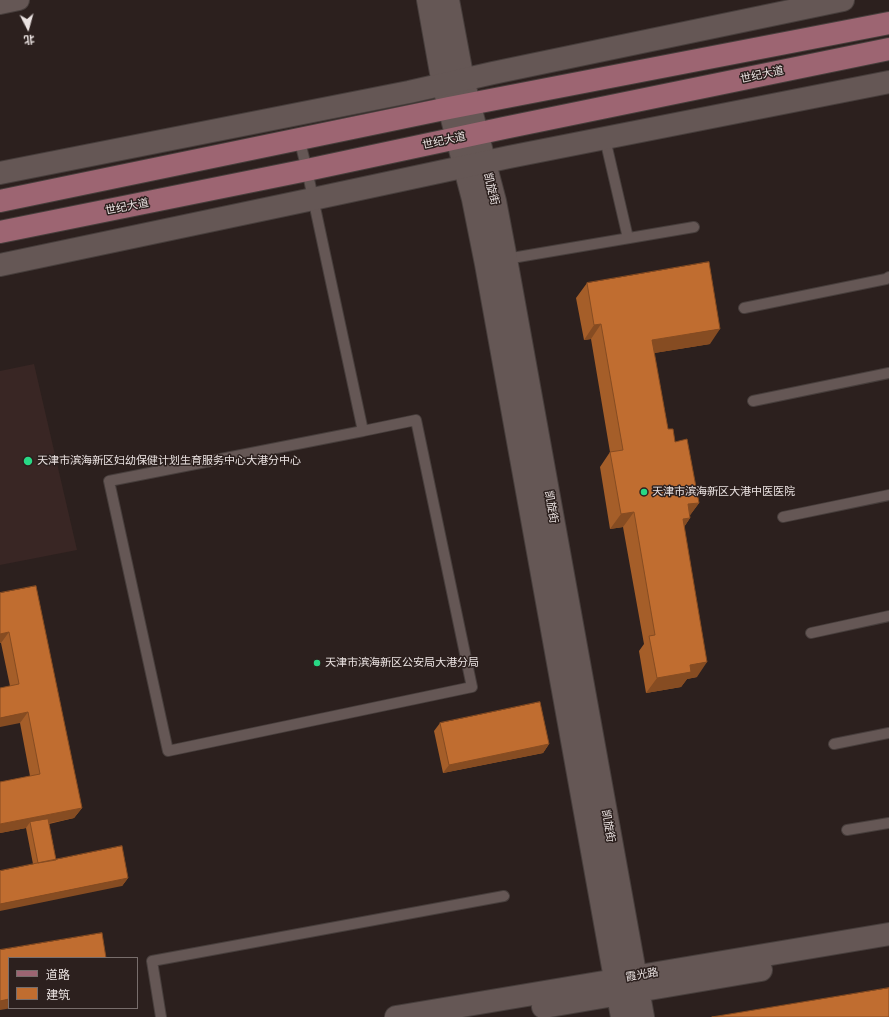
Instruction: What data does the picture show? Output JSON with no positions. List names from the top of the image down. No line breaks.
{"streets":{"main road":["世纪大道"],"street":["凯旋街","霞光路"]},"crossings":[["世纪大道","凯旋街"],["凯旋街","霞光路"]],"places":["天津市滨海新区妇幼保健计划生育服务中心大港分中心","天津市滨海新区大港中医医院","天津市滨海新区公安局大港分局"],"legend":["道路","建筑"],"north":"bottom"}
